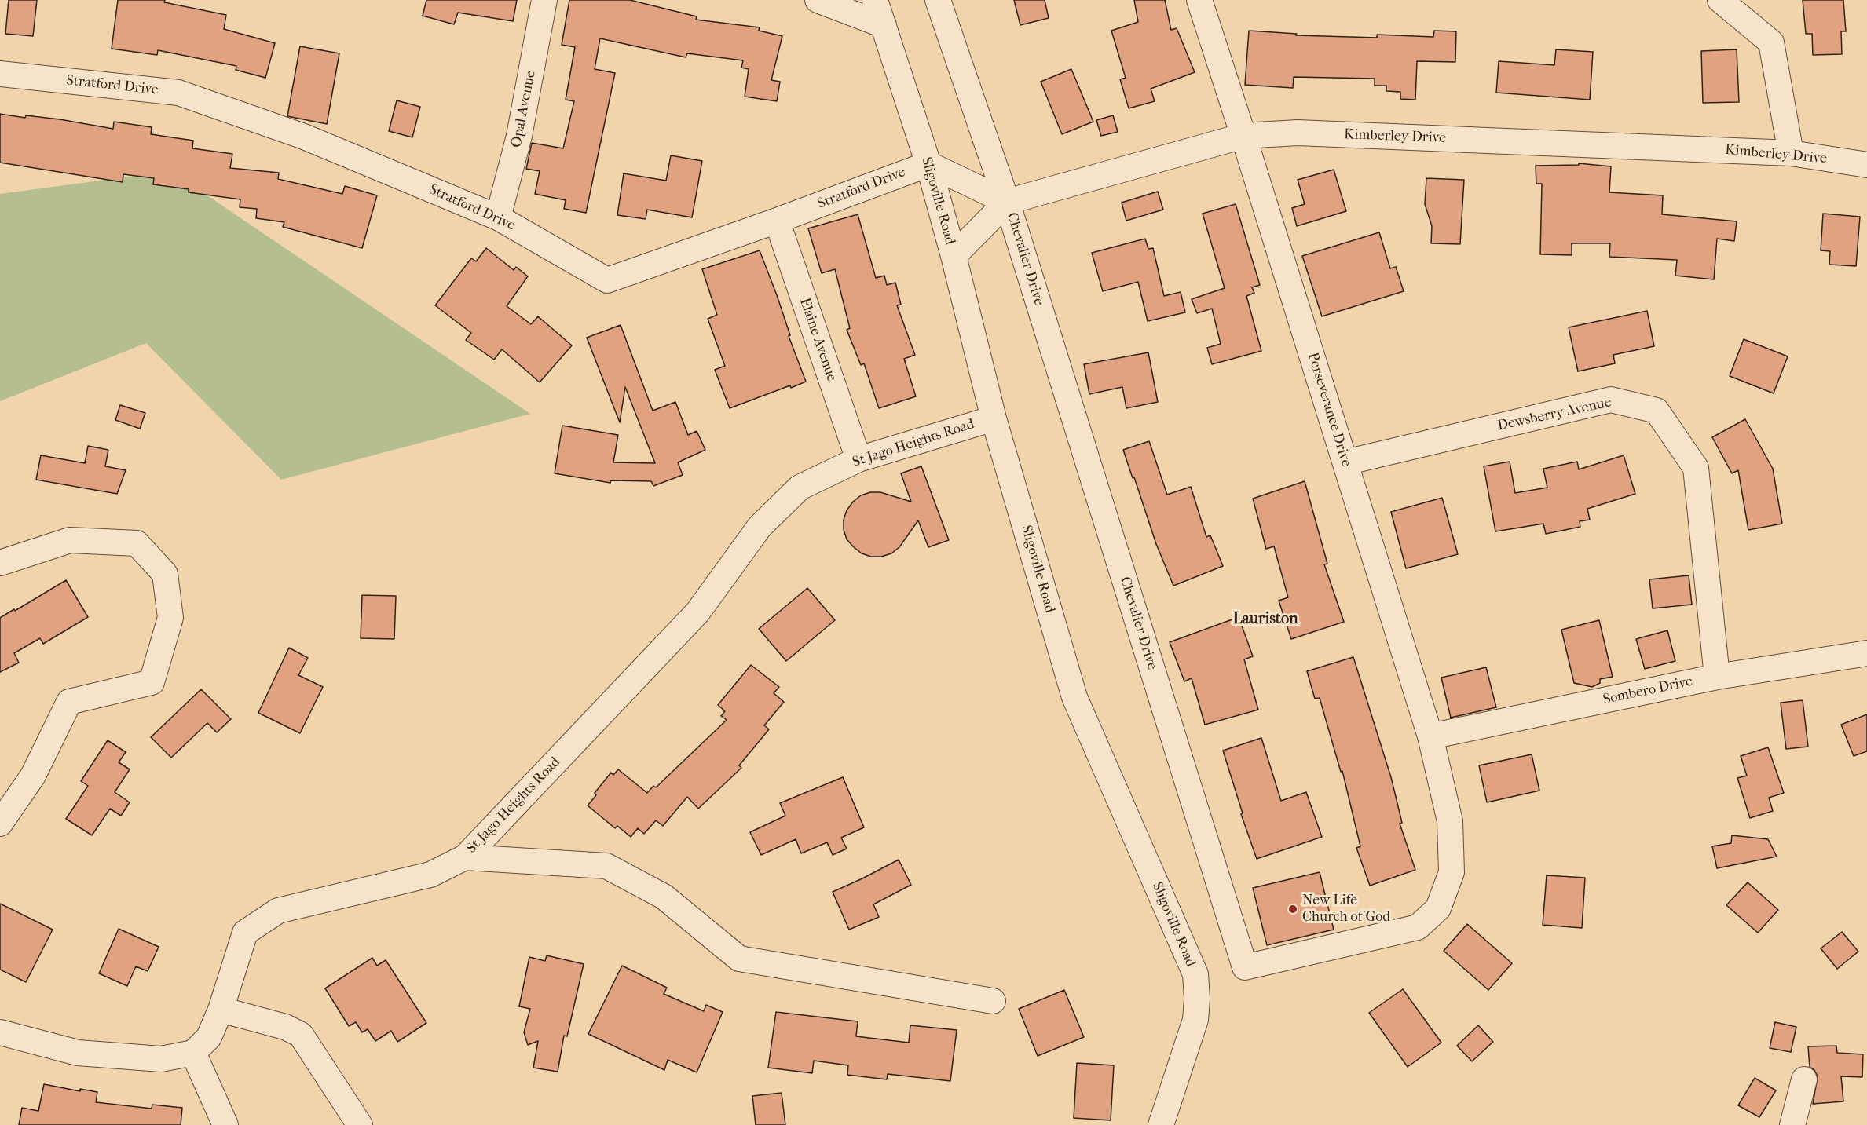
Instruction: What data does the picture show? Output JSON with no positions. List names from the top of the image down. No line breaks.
{"streets":{"street":["Stratford Drive","Opal Avenue","Kimberley Drive","Sligoville Road","Chevalier Drive","Elaine Avenue","Perseverance Drive","Dewsberry Avenue","St Jago Heights Road","Sombero Drive"]},"crossings":[["Stratford Drive","Opal Avenue"],["Stratford Drive","Sligoville Road"],["Stratford Drive","Elaine Avenue"],["Kimberley Drive","Sligoville Road"],["Kimberley Drive","Chevalier Drive"],["Kimberley Drive","Perseverance Drive"],["Sligoville Road","St Jago Heights Road"],["Chevalier Drive","Perseverance Drive"],["Elaine Avenue","St Jago Heights Road"],["Perseverance Drive","Dewsberry Avenue"],["Perseverance Drive","Sombero Drive"],["Dewsberry Avenue","Sombero Drive"]],"districts":["Lauriston"],"places":["New Life Church of God"]}
